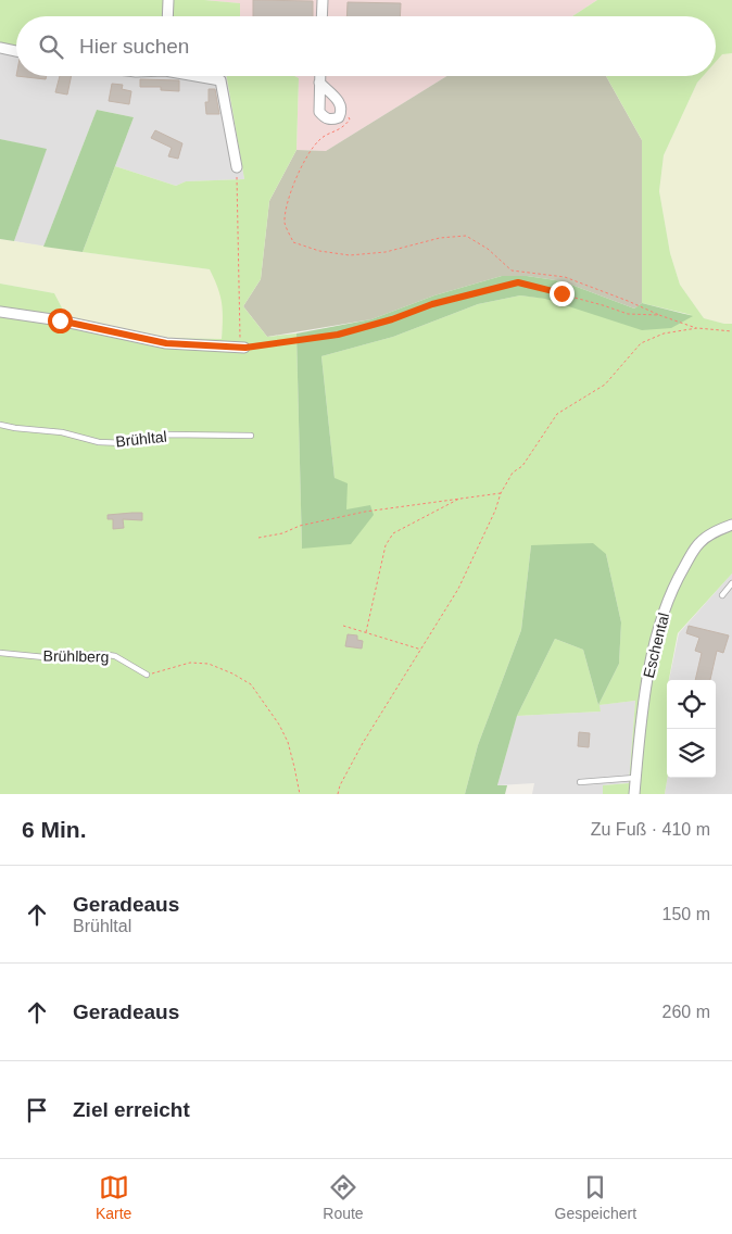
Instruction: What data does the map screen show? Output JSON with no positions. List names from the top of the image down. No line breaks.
{"streets":{"street":["Eschental"],"lane":["Brühltal","Brühlberg"]},"page":{"search":"Hier suchen","heading":["6 Min.","Zu Fuß · 410 m"],"list":[["Geradeaus","Brühltal","150 m"],["Geradeaus","260 m"],"Ziel erreicht"],"nav":["Karte","Route","Gespeichert"]}}
